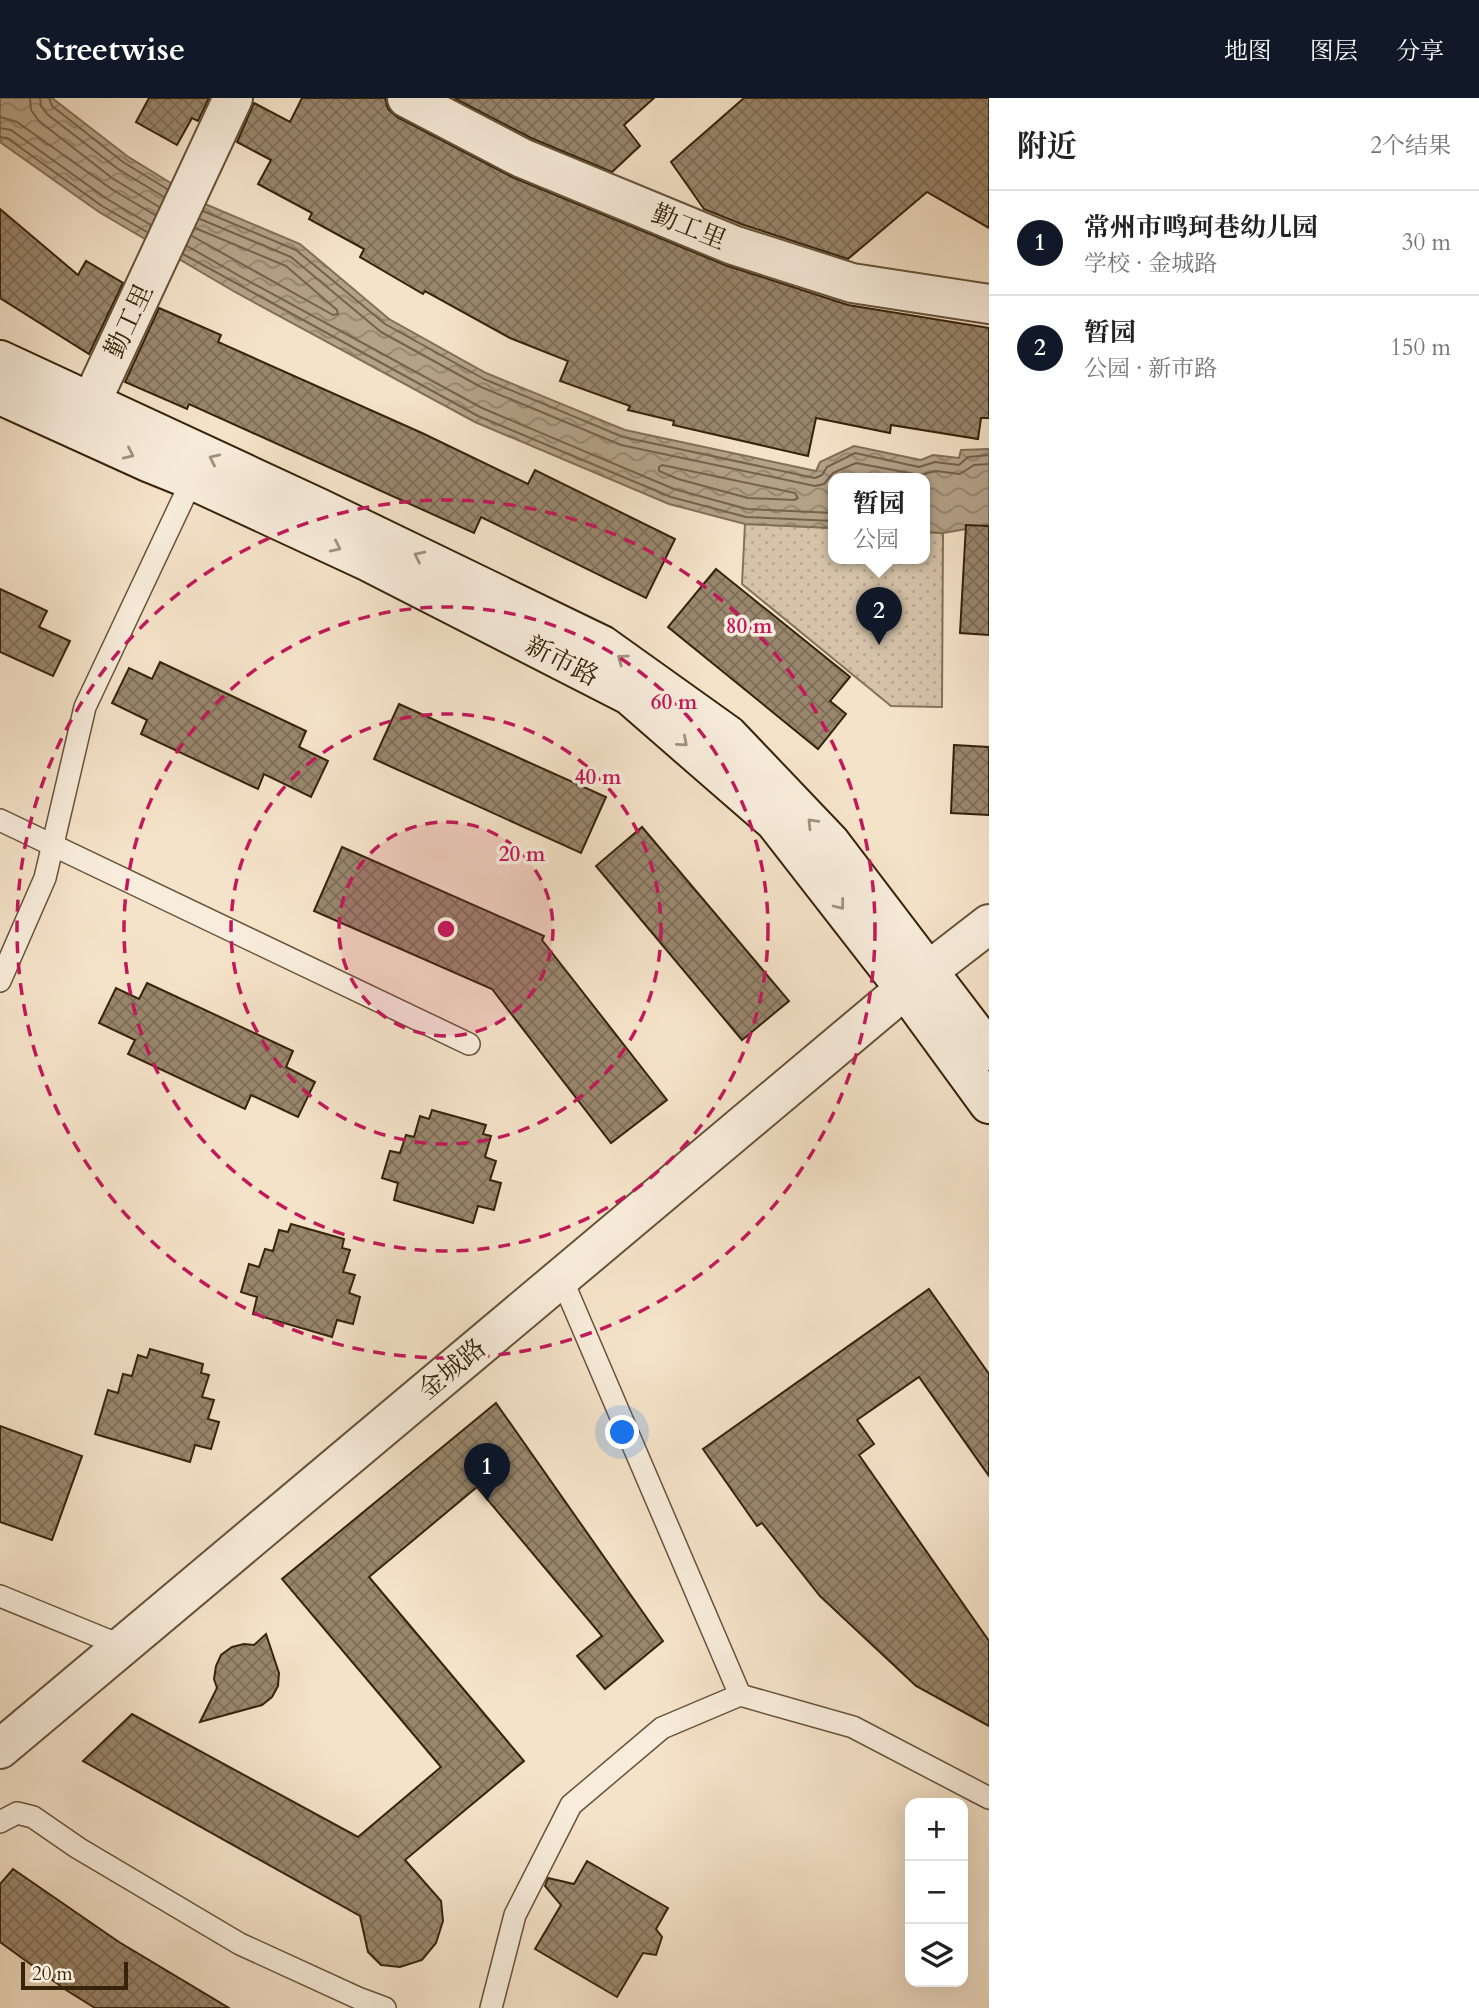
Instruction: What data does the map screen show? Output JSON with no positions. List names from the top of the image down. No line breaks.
{"streets":{"street":["勤工里","新市路","金城路"]},"crossings":[["勤工里","新市路"],["新市路","金城路"]],"scale_bar":"20 m","page":{"header":"Streetwise","nav":["地图","图层","分享"],"heading":["附近","2个结果"],"list":[{"mark":"1","name":"常州市鸣珂巷幼儿园","note":"学校 · 金城路","value":"30 m"},{"mark":"2","name":"暂园","note":"公园 · 新市路","value":"150 m"}],"popup":["暂园","公园"],"pins":["2","1"],"map_buttons":["+","−"],"scale":"20 m"},"rings":["80 m","60 m","40 m","20 m"]}
